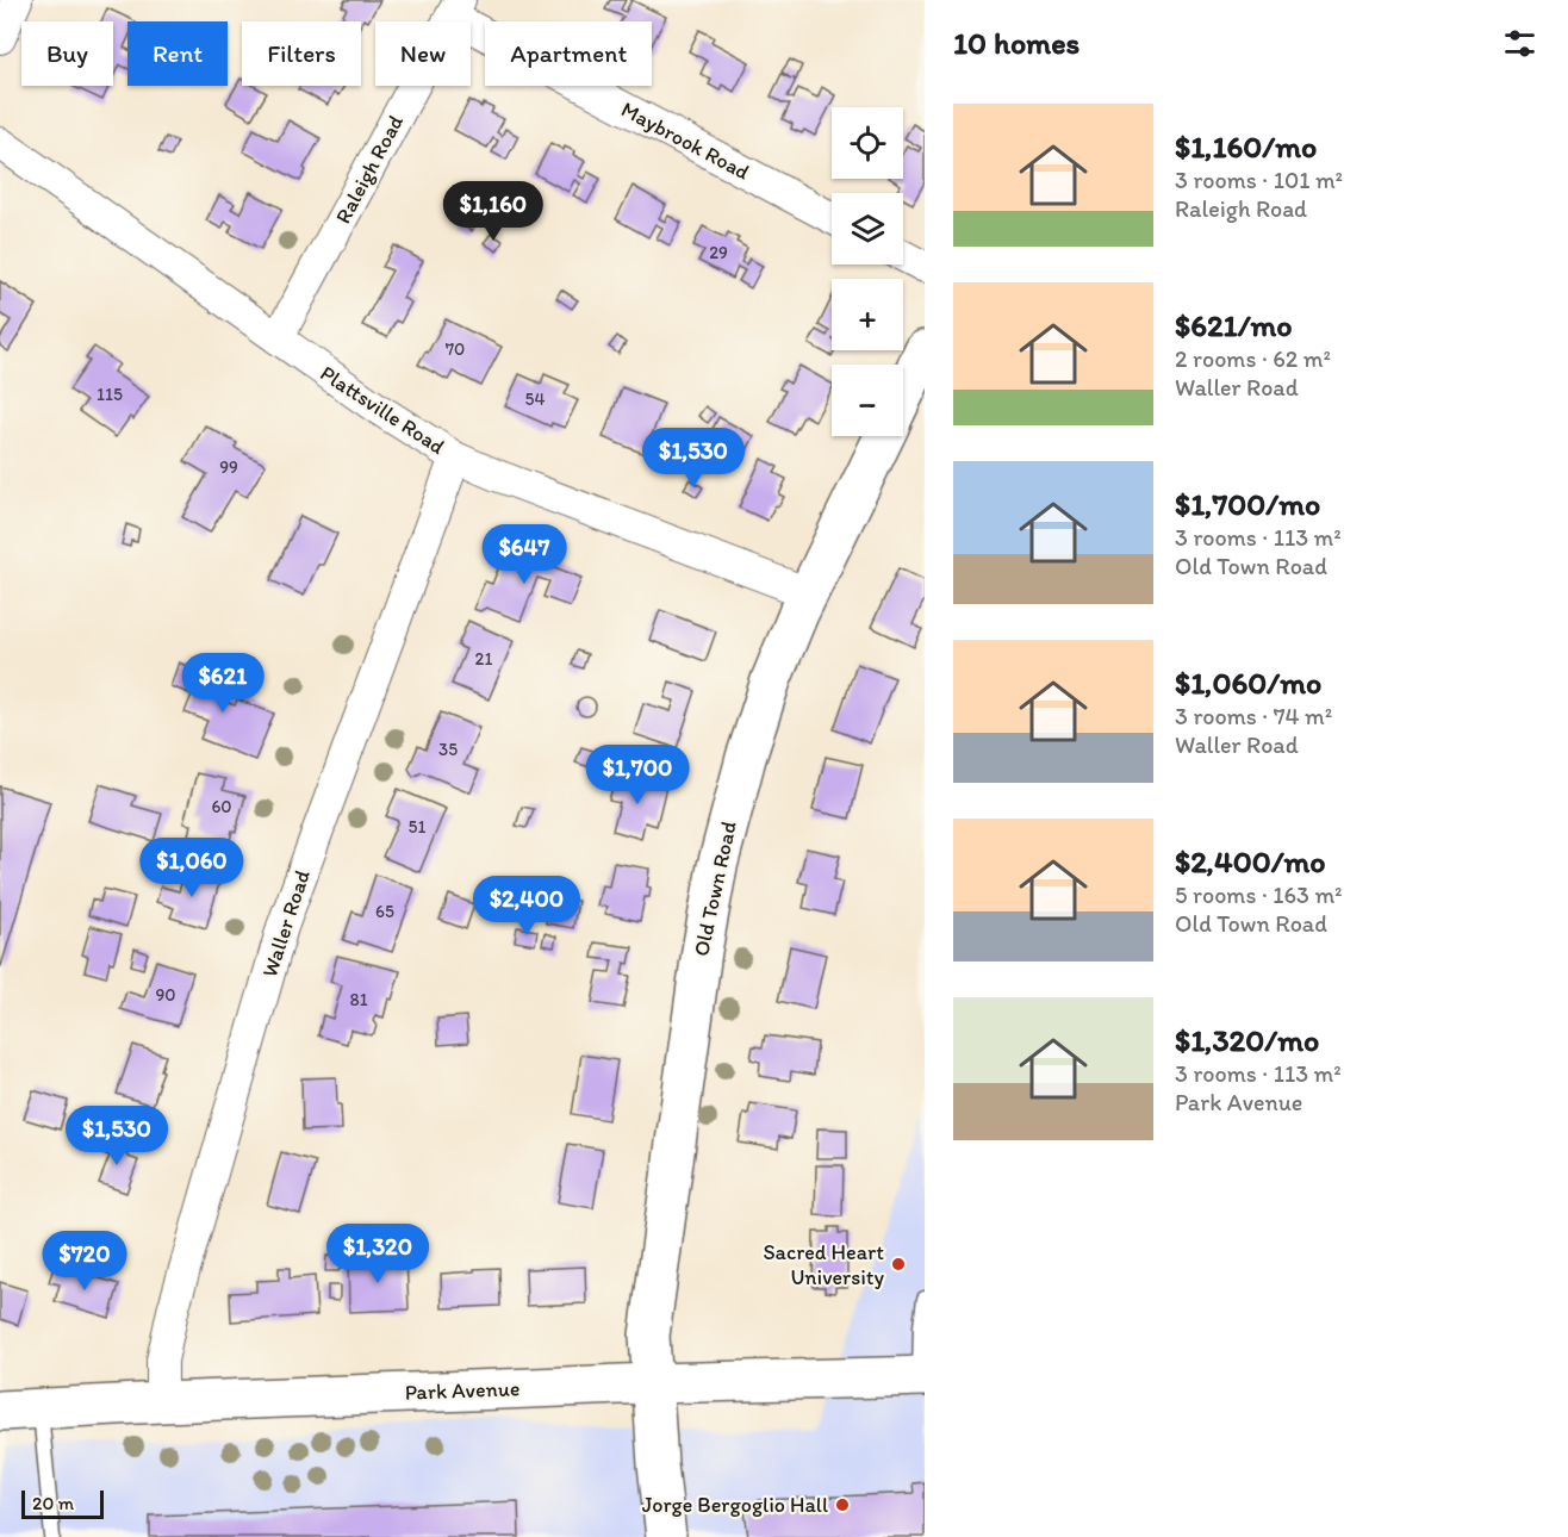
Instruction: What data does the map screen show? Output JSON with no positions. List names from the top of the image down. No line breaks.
{"streets":{"main road":["Old Town Road","Park Avenue"],"street":["Maybrook Road","Raleigh Road","Plattsville Road","Waller Road"]},"crossings":[["Maybrook Road","Raleigh Road"],["Raleigh Road","Plattsville Road"],["Plattsville Road","Old Town Road"],["Plattsville Road","Waller Road"],["Old Town Road","Park Avenue"],["Waller Road","Park Avenue"]],"places":["Sacred Heart University","Jorge Bergoglio Hall"],"house_numbers":["29","70","115","54","99","21","35","60","51","65","90","81"],"scale_bar":"20 m","page":{"heading":"10 homes","chip":["Buy","Rent","Filters","New","Apartment"],"list":[{"name":"$1,160/mo","note":"3 rooms · 101 m² · Raleigh Road"},{"name":"$621/mo","note":"2 rooms · 62 m² · Waller Road"},{"name":"$1,700/mo","note":"3 rooms · 113 m² · Old Town Road"},{"name":"$1,060/mo","note":"3 rooms · 74 m² · Waller Road"},{"name":"$2,400/mo","note":"5 rooms · 163 m² · Old Town Road"},{"name":"$1,320/mo","note":"3 rooms · 113 m² · Park Avenue"}],"map_buttons":["+","−"],"price":["$1,160","$1,530","$647","$621","$1,700","$1,060","$2,400","$1,530","$1,320","$720"],"scale":"20 m"}}
